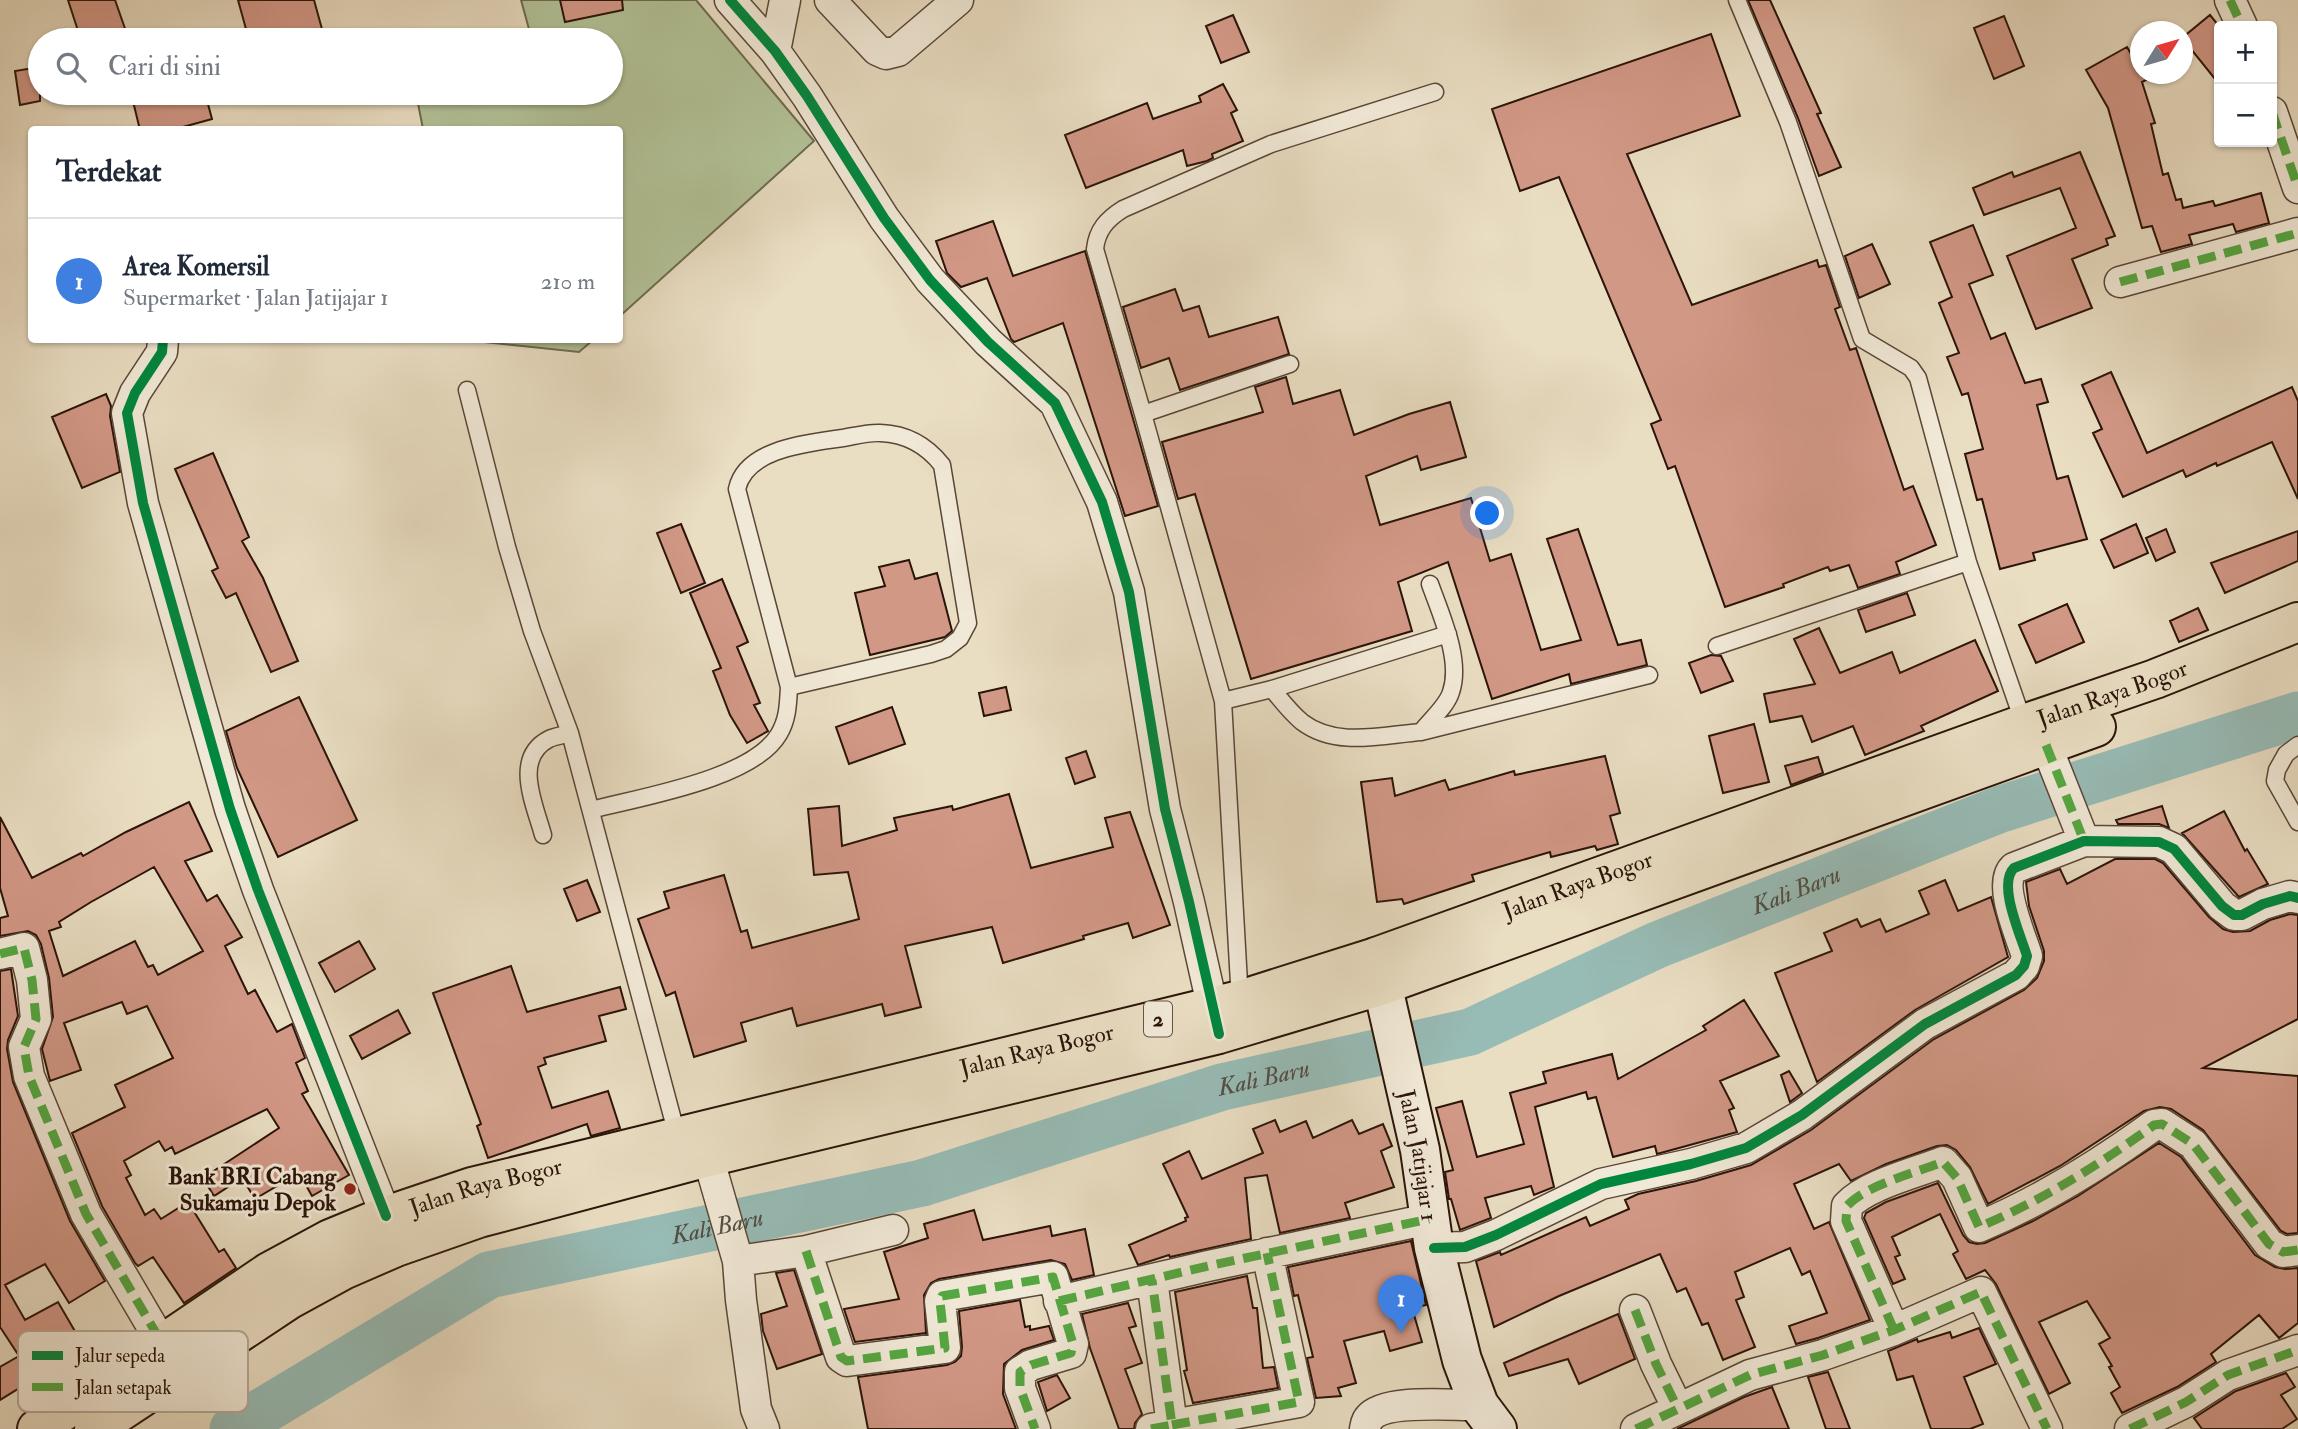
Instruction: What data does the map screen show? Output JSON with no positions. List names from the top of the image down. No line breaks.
{"streets":{"highway":["Jalan Raya Bogor","2"],"street":["Jalan Jatijajar 1"]},"crossings":[["Jalan Raya Bogor","Jalan Jatijajar 1"]],"water":["Kali Baru"],"places":["Bank BRI Cabang Sukamaju Depok"],"legend":["Jalur sepeda","Jalan setapak"],"north":"top right","page":{"map_buttons":["+","−"],"search":"Cari di sini","heading":"Terdekat","list":[{"mark":"1","name":"Area Komersil","note":"Supermarket · Jalan Jatijajar 1","value":"210 m"}],"pins":"1"}}
